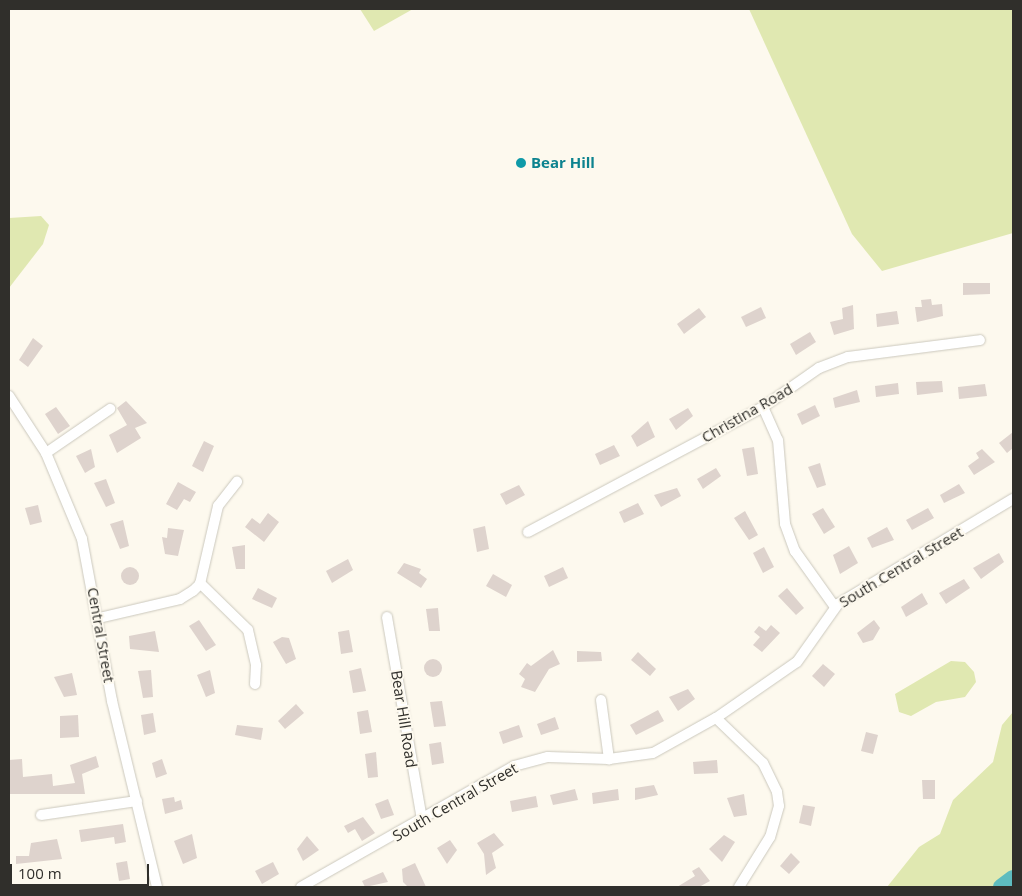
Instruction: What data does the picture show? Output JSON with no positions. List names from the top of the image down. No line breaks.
{"streets":{"street":["Christina Road","South Central Street","Central Street","Bear Hill Road"]},"crossings":[["South Central Street","Bear Hill Road"]],"places":["Bear Hill"],"scale_bar":"100 m"}
